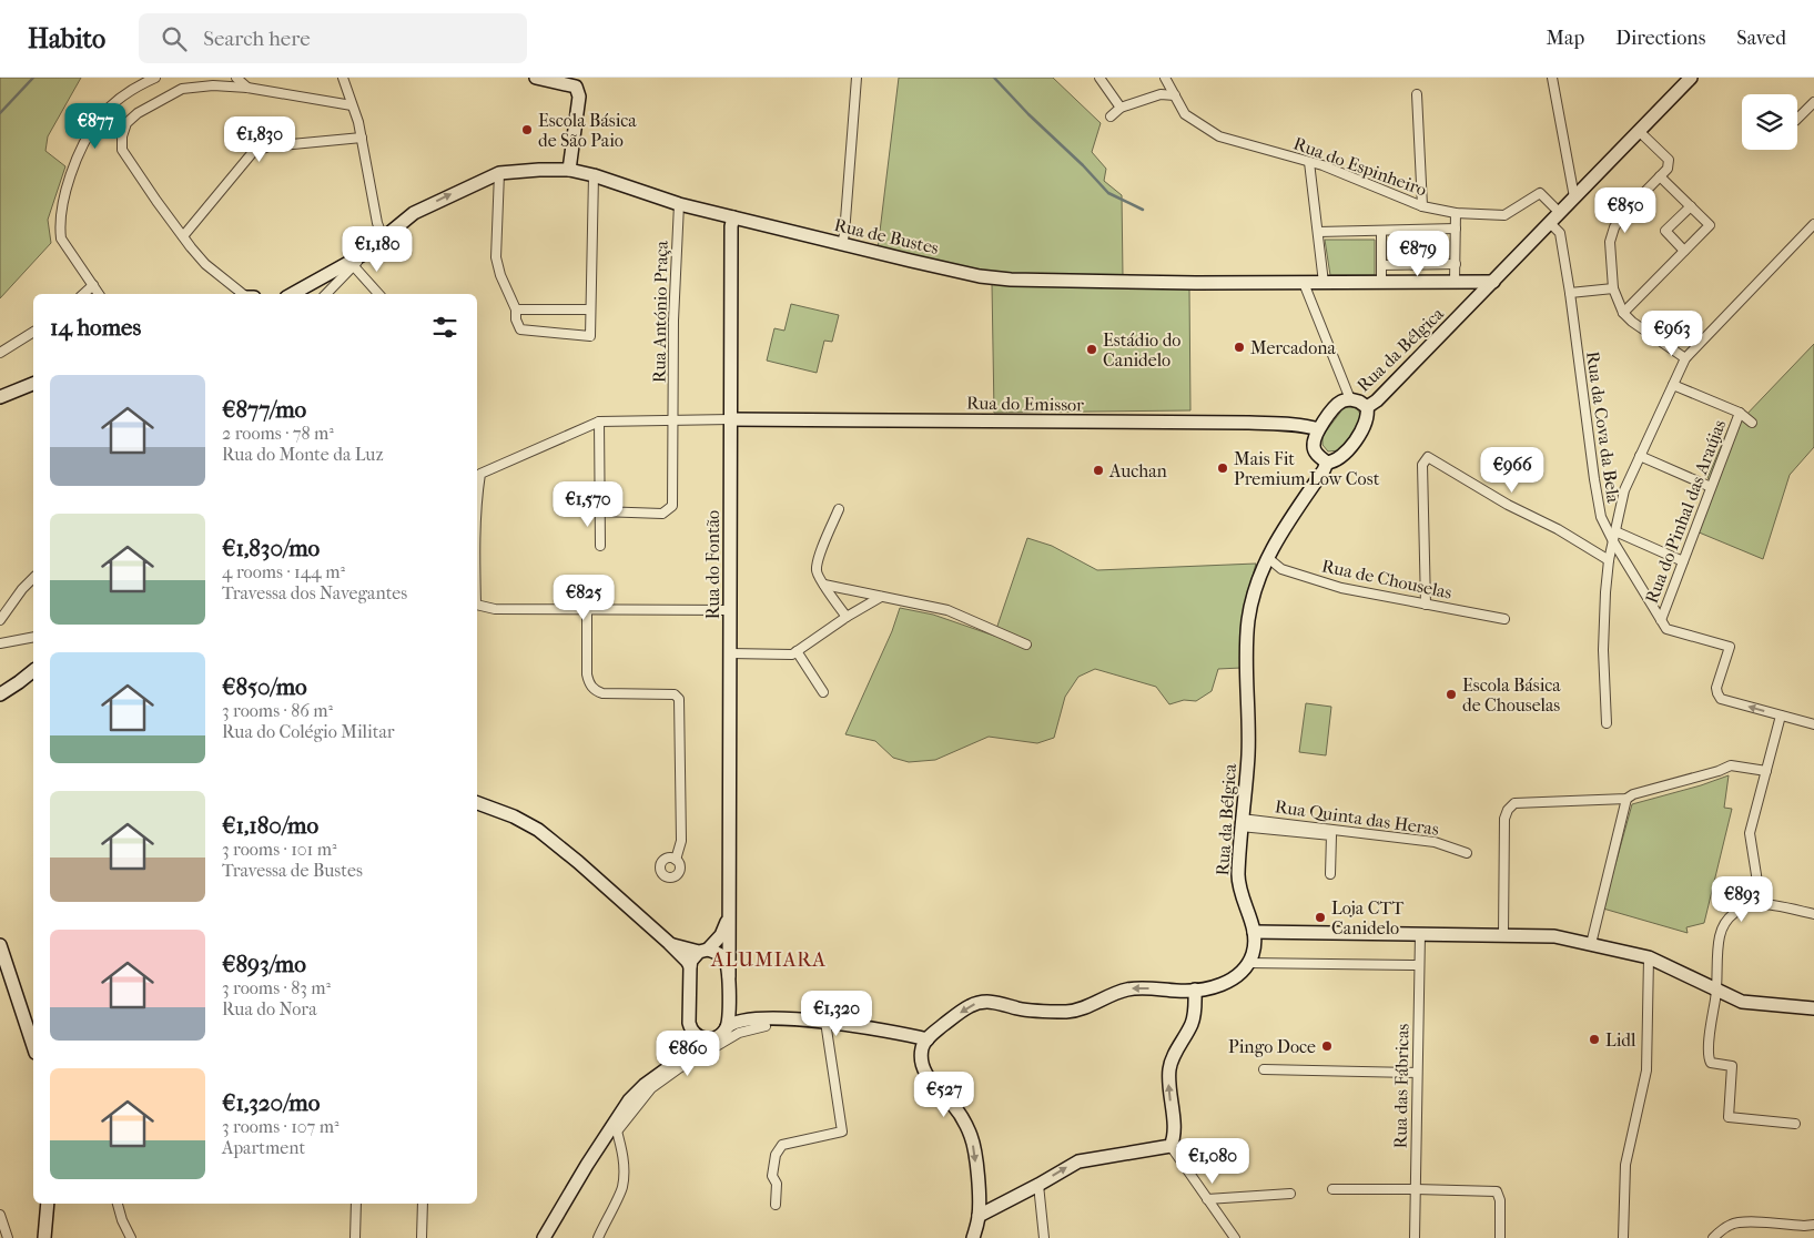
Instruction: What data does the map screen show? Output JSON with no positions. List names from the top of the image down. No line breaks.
{"streets":{"main road":["Rua de Bustes","Rua da Bélgica","Rua do Emissor","Rua do Fontão"],"street":["Rua do Espinheiro","Rua António Praça","Rua da Cova da Bela","Rua do Pinhal das Araújas","Rua de Chouselas","Rua Quinta das Heras","Rua das Fábricas"]},"crossings":[["Rua do Espinheiro","Rua da Bélgica"],["Rua de Bustes","Rua António Praça"],["Rua de Bustes","Rua da Bélgica"],["Rua de Bustes","Rua do Fontão"],["Rua da Bélgica","Rua do Emissor"],["Rua da Bélgica","Rua da Cova da Bela"],["Rua da Bélgica","Rua de Chouselas"],["Rua da Bélgica","Rua Quinta das Heras"],["Rua do Emissor","Rua do Fontão"],["Rua da Cova da Bela","Rua do Pinhal das Araújas"]],"districts":["ALUMIARA"],"places":["Escola Básica de São Paio","Mercadona","Estádio do Canidelo","Mais Fit Premium Low Cost","Auchan","Escola Básica de Chouselas","Loja CTT Canidelo","Lidl","Pingo Doce"],"page":{"header":"Habito","search":"Search here","nav":["Map","Directions","Saved"],"price":["€877","€1,830","€850","€1,180","€879","€963","€966","€1,570","€825","€893","€1,320","€860","€527","€1,080"],"heading":"14 homes","list":[{"name":"€877/mo","note":"2 rooms · 78 m² · Rua do Monte da Luz"},{"name":"€1,830/mo","note":"4 rooms · 144 m² · Travessa dos Navegantes"},{"name":"€850/mo","note":"3 rooms · 86 m² · Rua do Colégio Militar"},{"name":"€1,180/mo","note":"3 rooms · 101 m² · Travessa de Bustes"},{"name":"€893/mo","note":"3 rooms · 83 m² · Rua do Nora"},{"name":"€1,320/mo","note":"3 rooms · 107 m² · Apartment"}]}}
